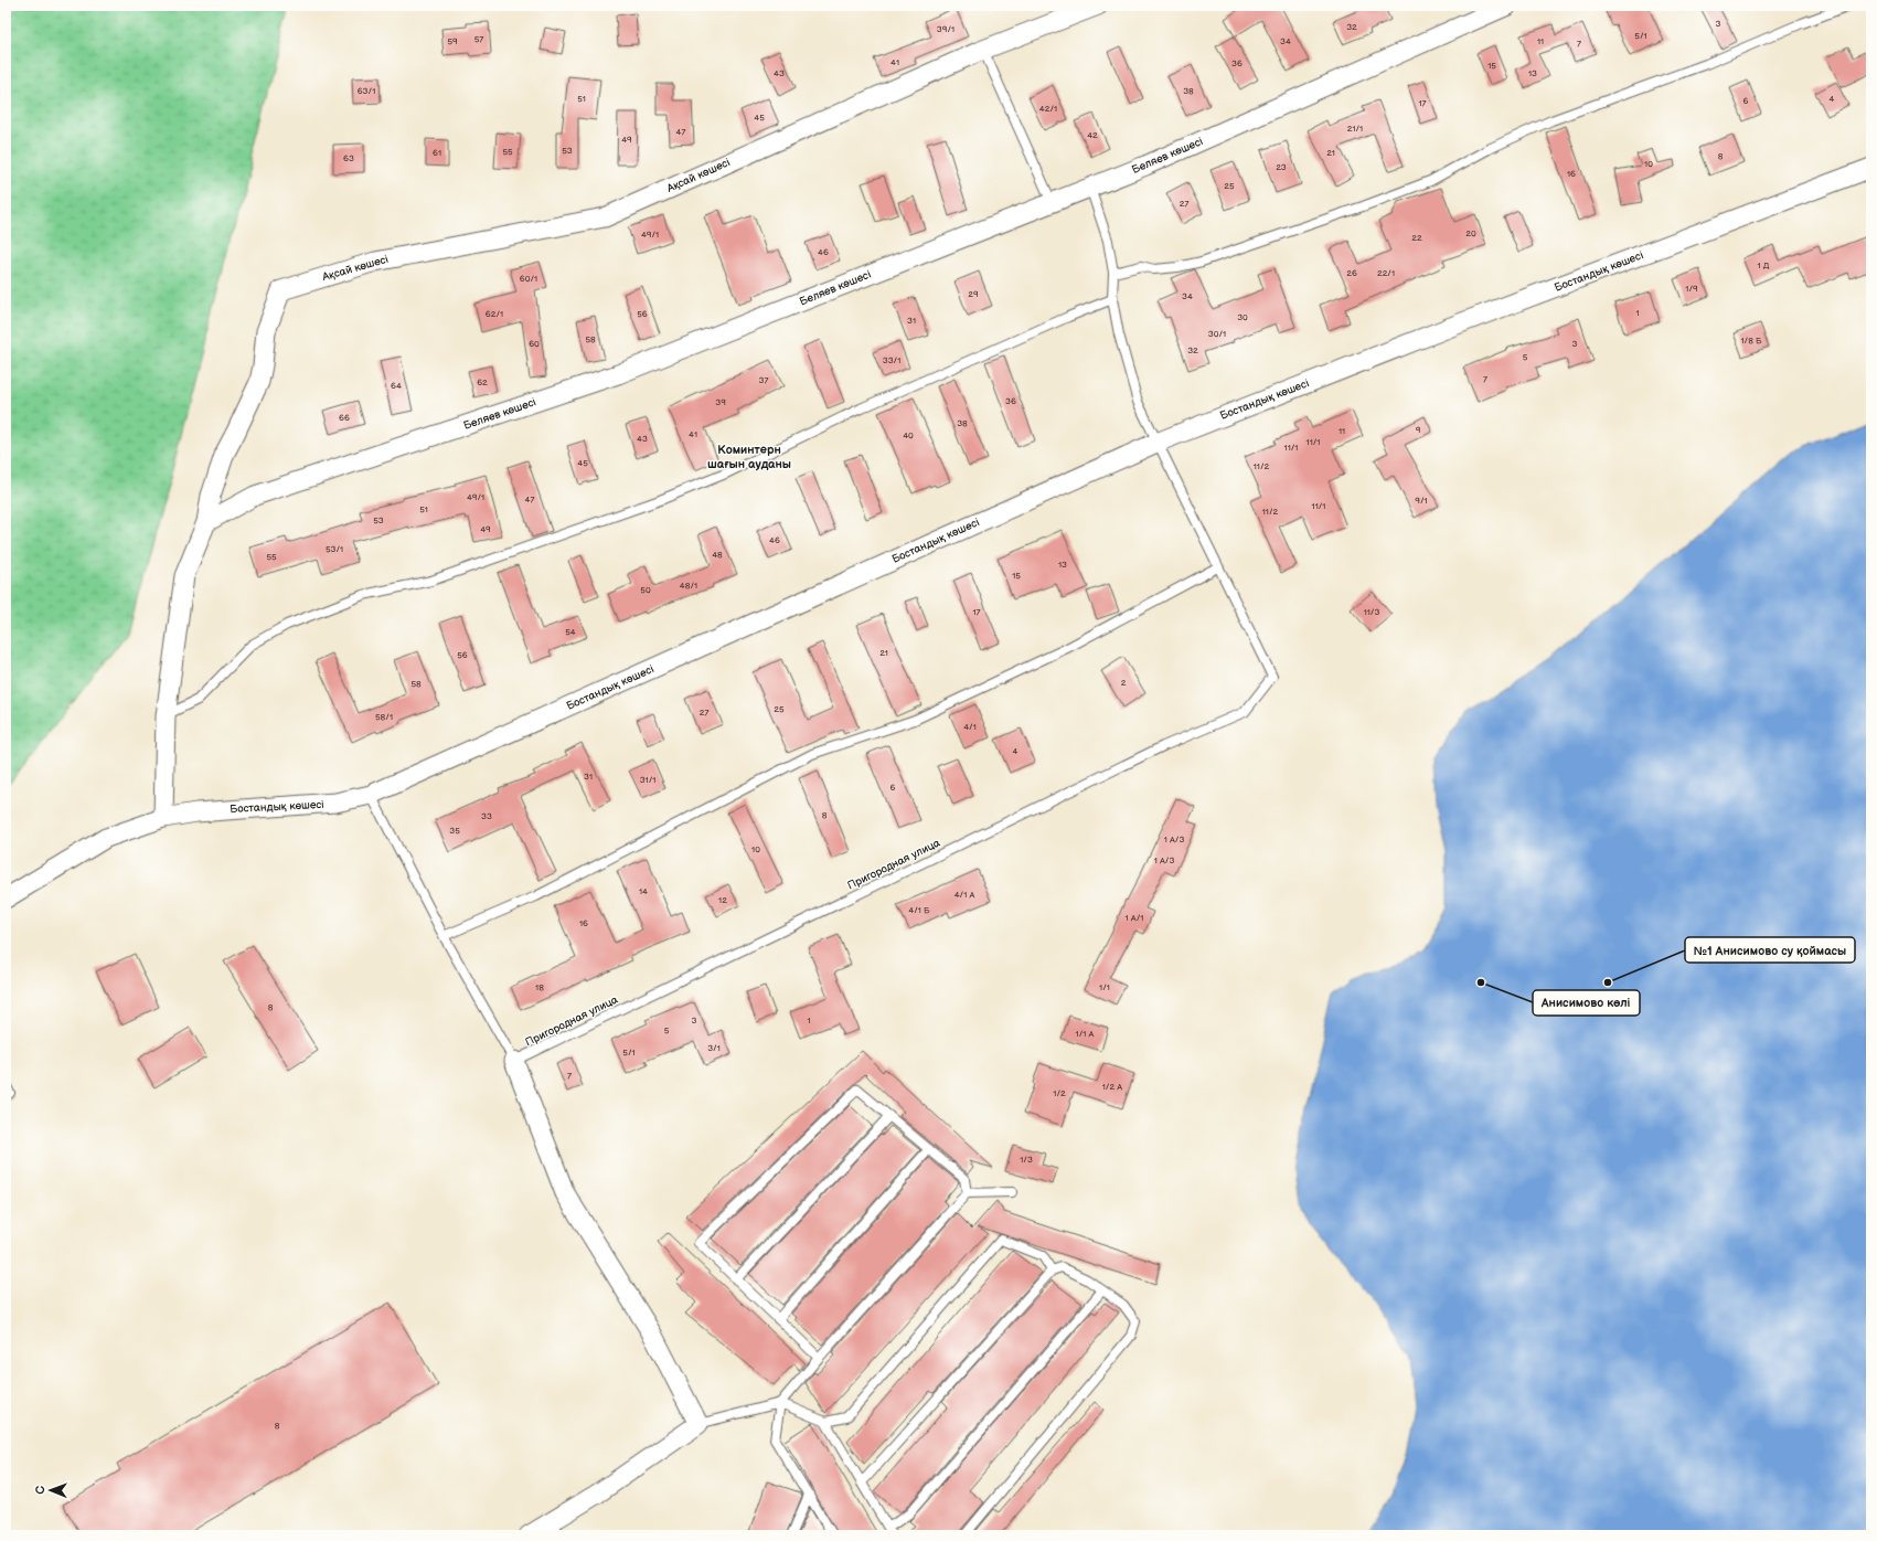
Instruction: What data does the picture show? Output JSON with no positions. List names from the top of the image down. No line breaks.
{"streets":{"street":["Беляев көшесі","Ақсай көшесі","Бостандық көшесі"],"lane":["Пригородная улица"]},"crossings":[["Беляев көшесі","Ақсай көшесі"]],"districts":["Коминтерн шағын ауданы"],"places":["Анисимово көлі","№1 Анисимово су қоймасы"],"house_numbers":["3","32","39/1","5/1","57","59","34","11","7","41","36","15","43","13","63/1","38","51","4","6","17","42/1","45","21/1","47","42","49","53","55","61","21","8","63","10","23","16","25","27","20","49/1","22","46","1 Д","26","22/1","60/1","1/9","29","34","1","62/1","56","30","31","30/1","58","1/8 Б","60","3","32","5","33/1","7","37","62","64","36","39","66","38","9","11","41","40","43","11/1","11/1","45","11/2","49/1","47","9/1","11/1","51","11/2","53","49","46","53/1","48","55","13","15","48/1","50","17","11/3","54","21","56","2","58","25","27","58/1","4/1","4","31","31/1","6","8","33","35","1 А/3","10","1 А/3","14","4/1 А","12","4/1 Б","1 А/1","16","18","1/1","8","3","1","5","1/1 А","3/1","5/1","7","1/2 А","1/2","1/3","8"],"north":"left"}
